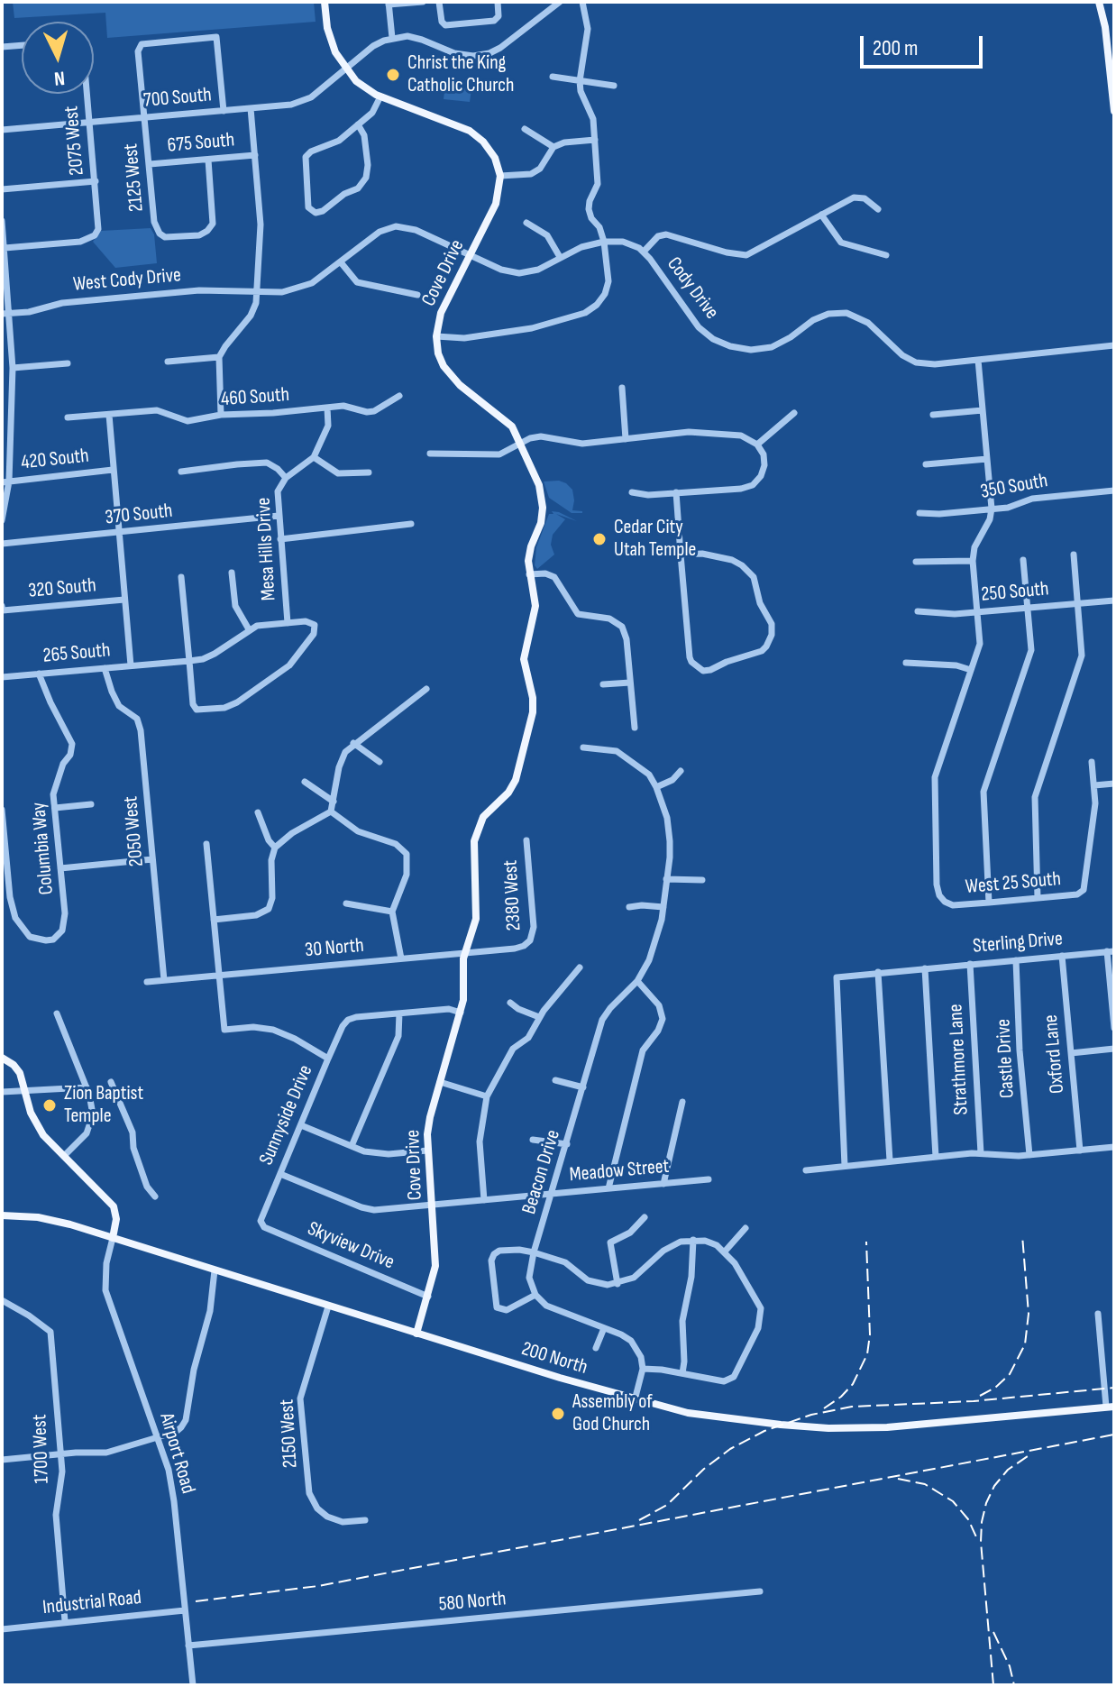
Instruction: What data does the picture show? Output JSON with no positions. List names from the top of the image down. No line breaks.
{"streets":{"main road":["Cove Drive","200 North"],"street":["700 South","2075 West","675 South","2125 West","West Cody Drive","Cody Drive","460 South","420 South","350 South","370 South","Mesa Hills Drive","320 South","250 South","265 South","2050 West","Columbia Way","West 25 South","2380 West","Sterling Drive","30 North","Oxford Lane","Castle Drive","Strathmore Lane","Sunnyside Drive","Meadow Street","Beacon Drive","Skyview Drive","2150 West","1700 West","Airport Road","580 North","Industrial Road"]},"crossings":[["700 South","2075 West"],["700 South","2125 West"],["675 South","2125 West"],["Cove Drive","Cody Drive"],["Cove Drive","30 North"],["Cove Drive","Meadow Street"],["Cove Drive","Skyview Drive"],["Cove Drive","200 North"],["West Cody Drive","Cody Drive"],["460 South","Mesa Hills Drive"],["370 South","Mesa Hills Drive"],["Mesa Hills Drive","265 South"],["265 South","2050 West"],["265 South","Columbia Way"],["2050 West","30 North"],["2380 West","30 North"],["Sterling Drive","Oxford Lane"],["Sterling Drive","Castle Drive"],["Sterling Drive","Strathmore Lane"],["Sunnyside Drive","Meadow Street"],["Sunnyside Drive","Skyview Drive"],["Meadow Street","Beacon Drive"],["200 North","2150 West"],["200 North","Airport Road"],["1700 West","Industrial Road"],["Airport Road","580 North"],["Airport Road","Industrial Road"]],"places":["Christ the King Catholic Church","Cedar City Utah Temple","Zion Baptist Temple","Assembly of God Church"],"scale_bar":"200 m","north":"bottom"}
